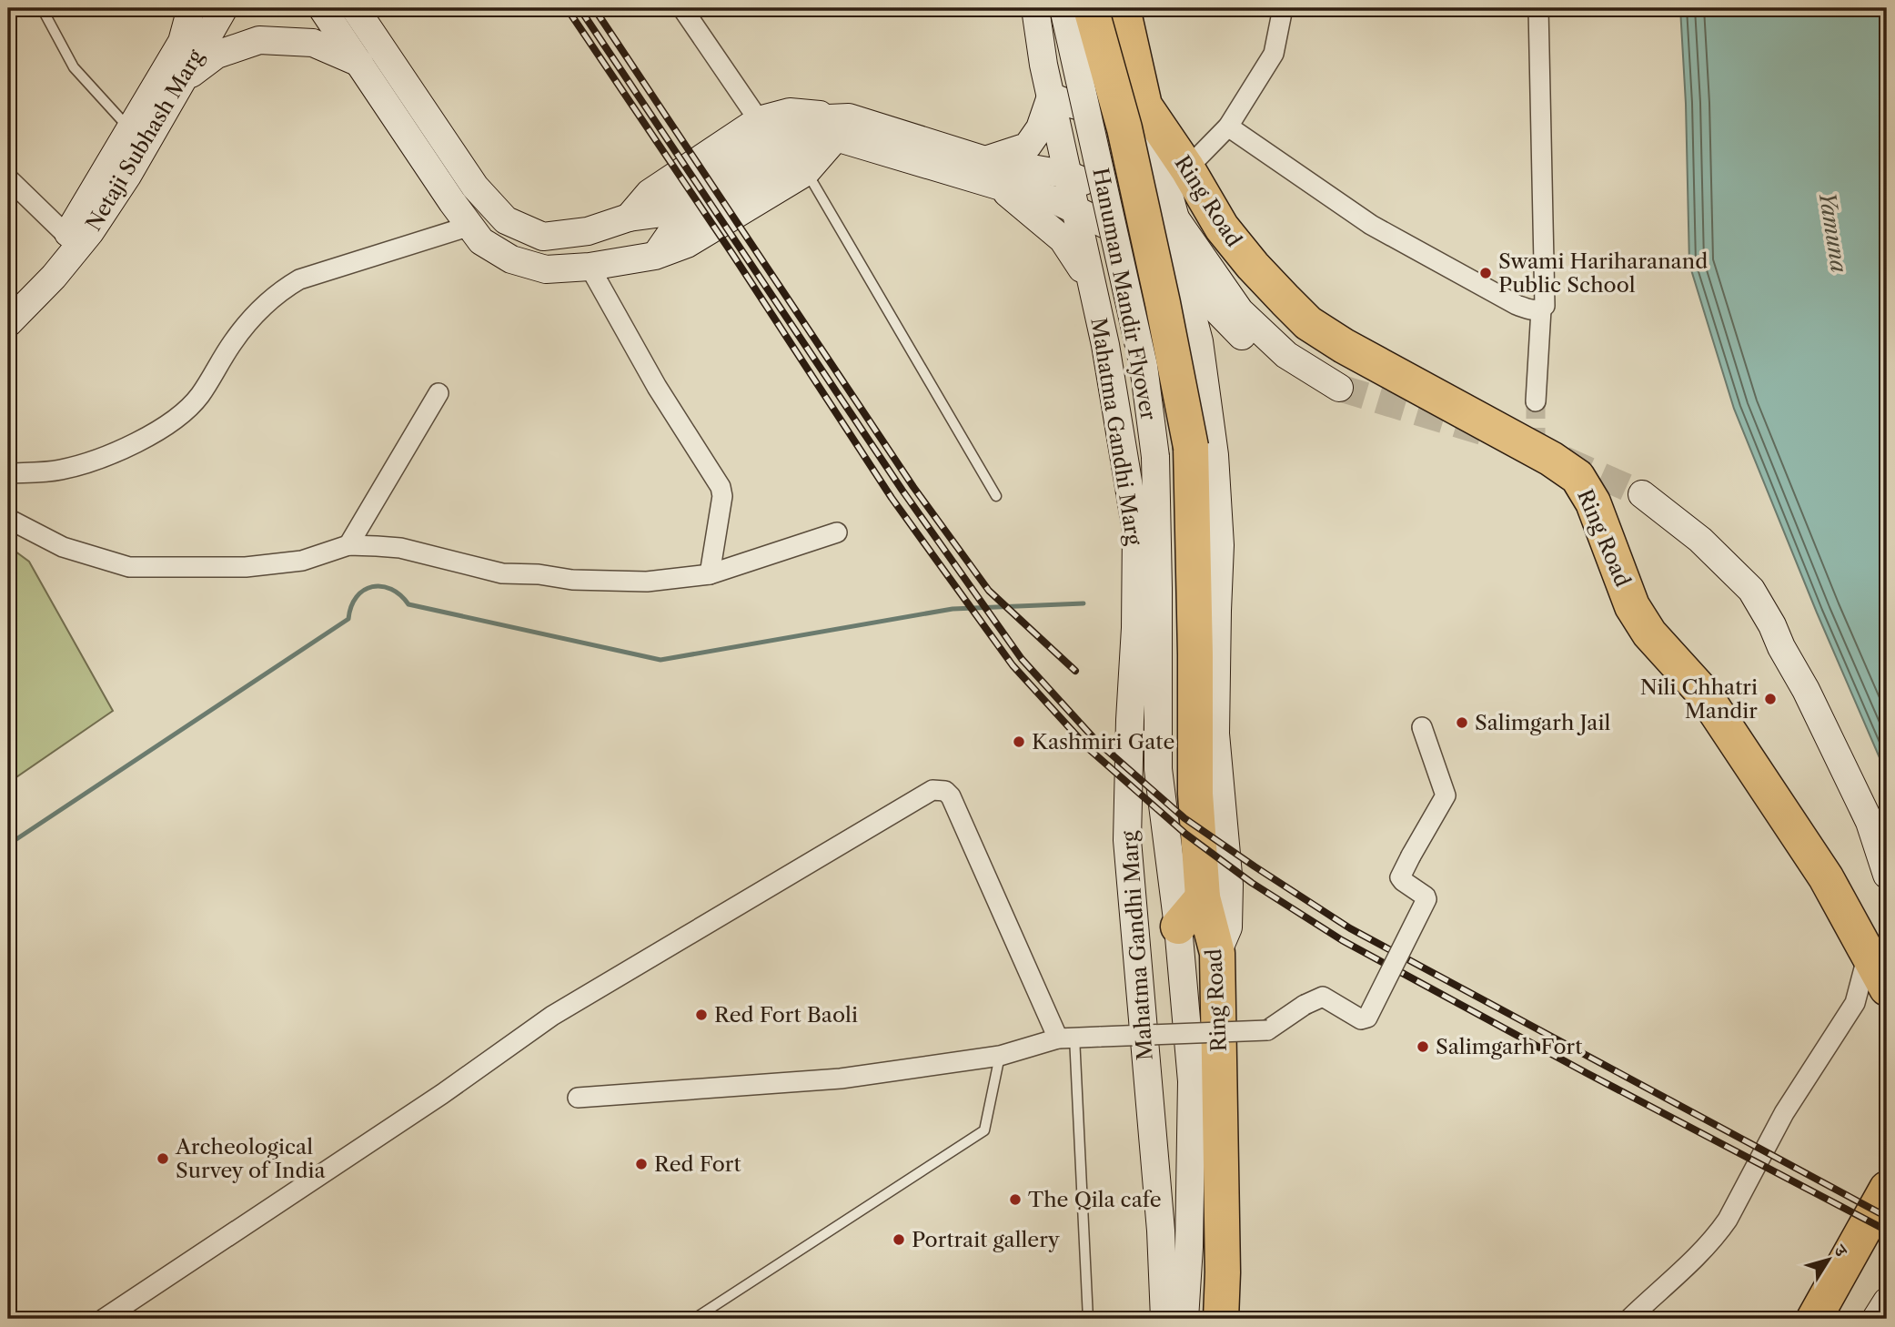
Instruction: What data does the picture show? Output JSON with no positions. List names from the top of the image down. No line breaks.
{"streets":{"highway":["Ring Road","Hanuman Mandir Flyover"],"street":["Netaji Subhash Marg","Mahatma Gandhi Marg"]},"crossings":[["Ring Road","Hanuman Mandir Flyover"],["Hanuman Mandir Flyover","Mahatma Gandhi Marg"]],"water":["Yamuna"],"places":["Swami Hariharanand Public School","Nili Chhatri Mandir","Salimgarh Jail","Kashmiri Gate","Red Fort Baoli","Salimgarh Fort","Archeological Survey of India","Red Fort","The Qila cafe","Portrait gallery"],"north":"top right"}
